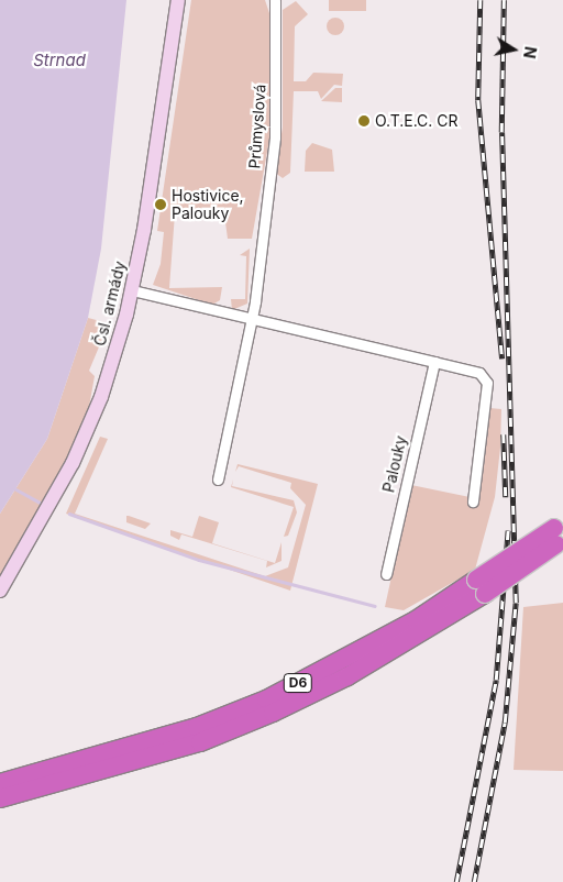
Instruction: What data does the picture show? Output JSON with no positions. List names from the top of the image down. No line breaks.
{"streets":{"highway":["D6"],"main road":["Čsl. armády"],"street":["Průmyslová","Palouky"]},"water":["Strnad"],"places":["O.T.E.C. CR","Hostivice, Palouky"],"north":"right"}
